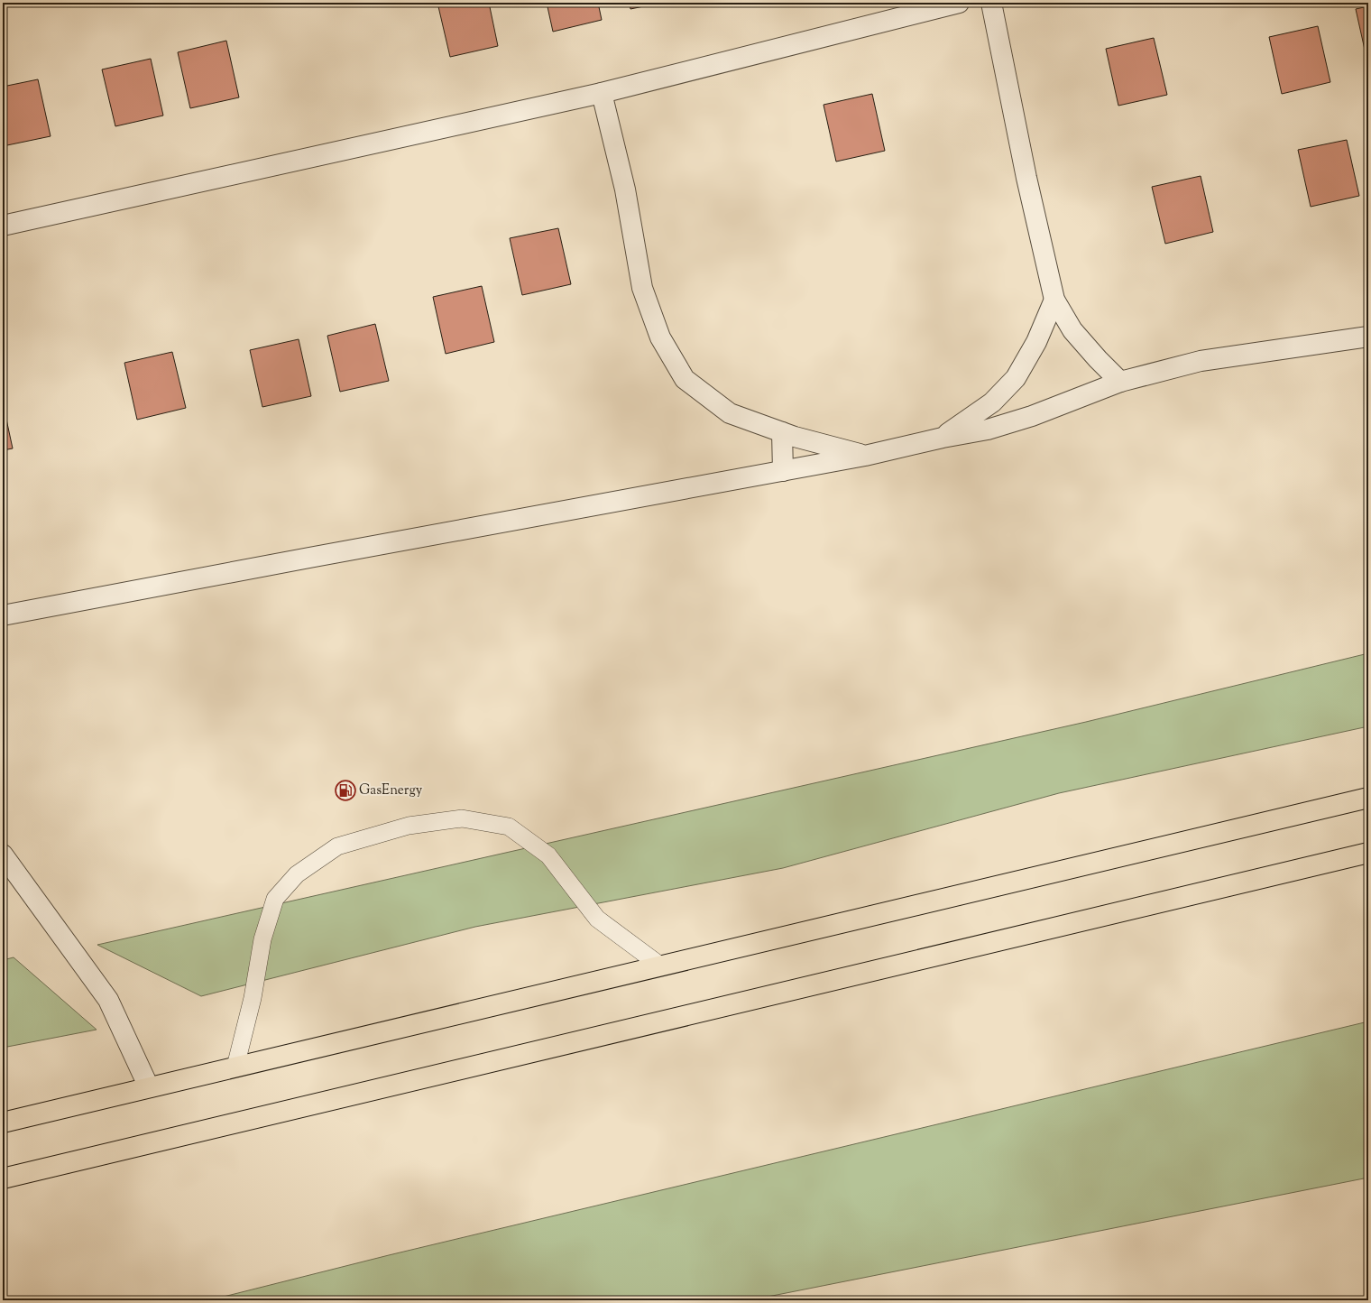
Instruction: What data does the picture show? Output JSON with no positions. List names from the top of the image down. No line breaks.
{"places":{"fuel station":["GasEnergy"]}}
